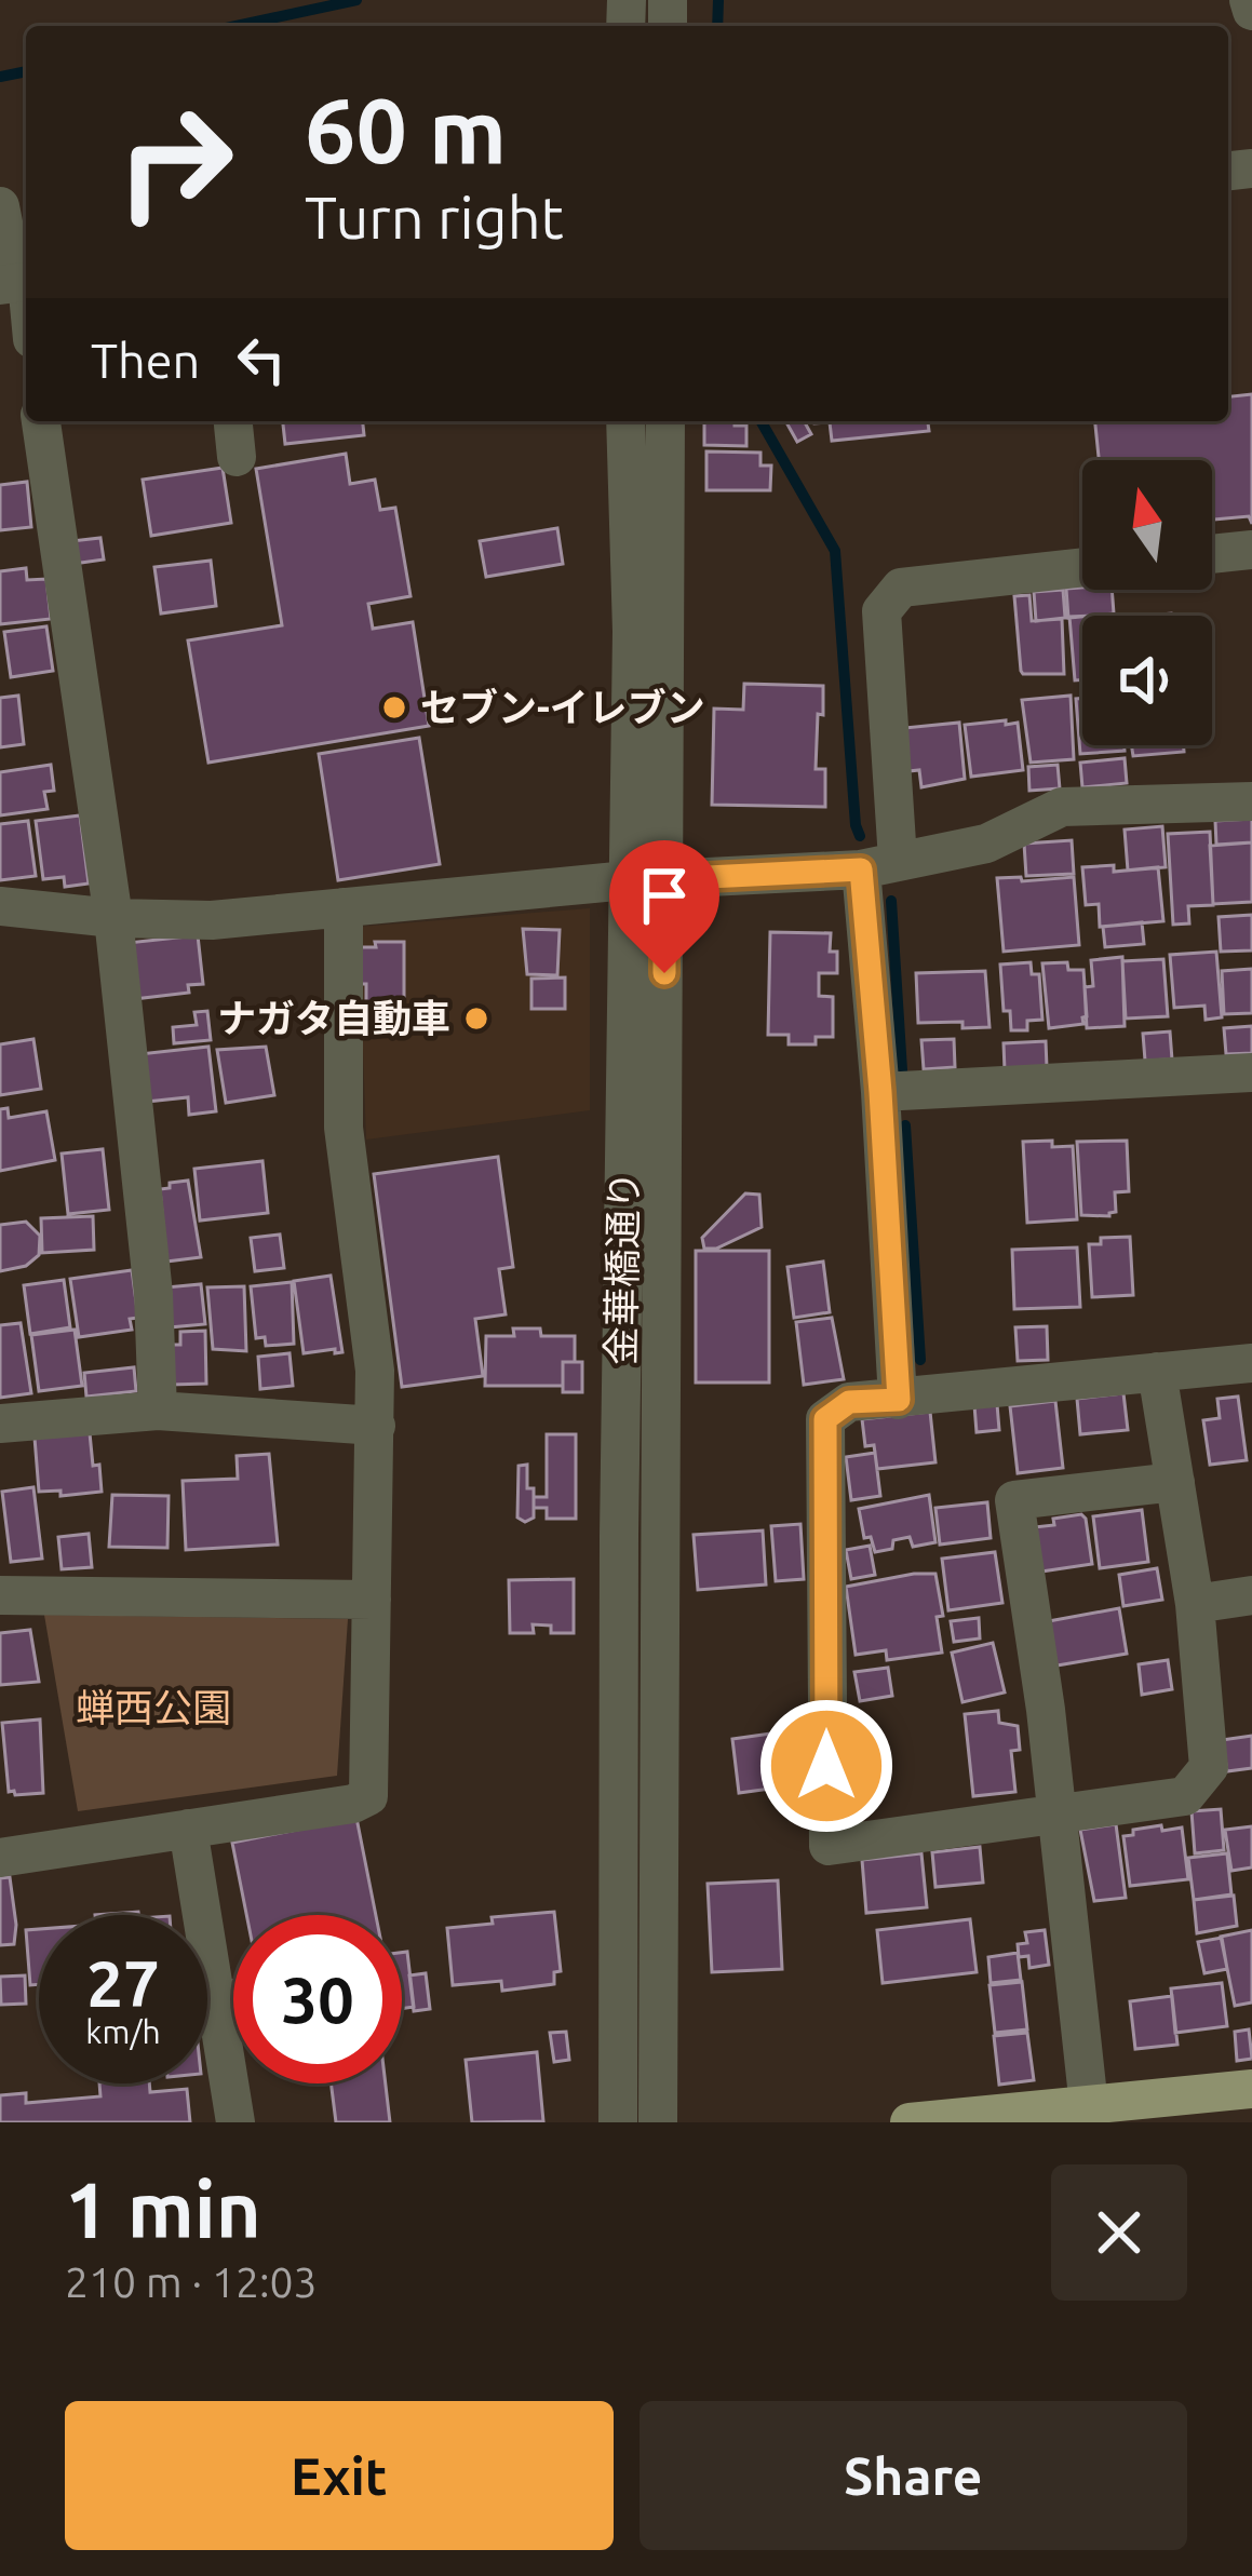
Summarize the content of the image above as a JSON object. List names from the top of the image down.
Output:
{
  "streets": {
    "street": ["金華橋通り"]
  },
  "parks": ["蝉西公園"],
  "places": ["セブン-イレブン", "ナガタ自動車"],
  "north": "top",
  "page": {
    "turn": ["60 m", "Turn right"],
    "then": "Then",
    "speed": "27 km/h",
    "limit": "30",
    "heading": ["1 min", "210 m · 12:03"],
    "buttons": ["Exit", "Share"]
  }
}
